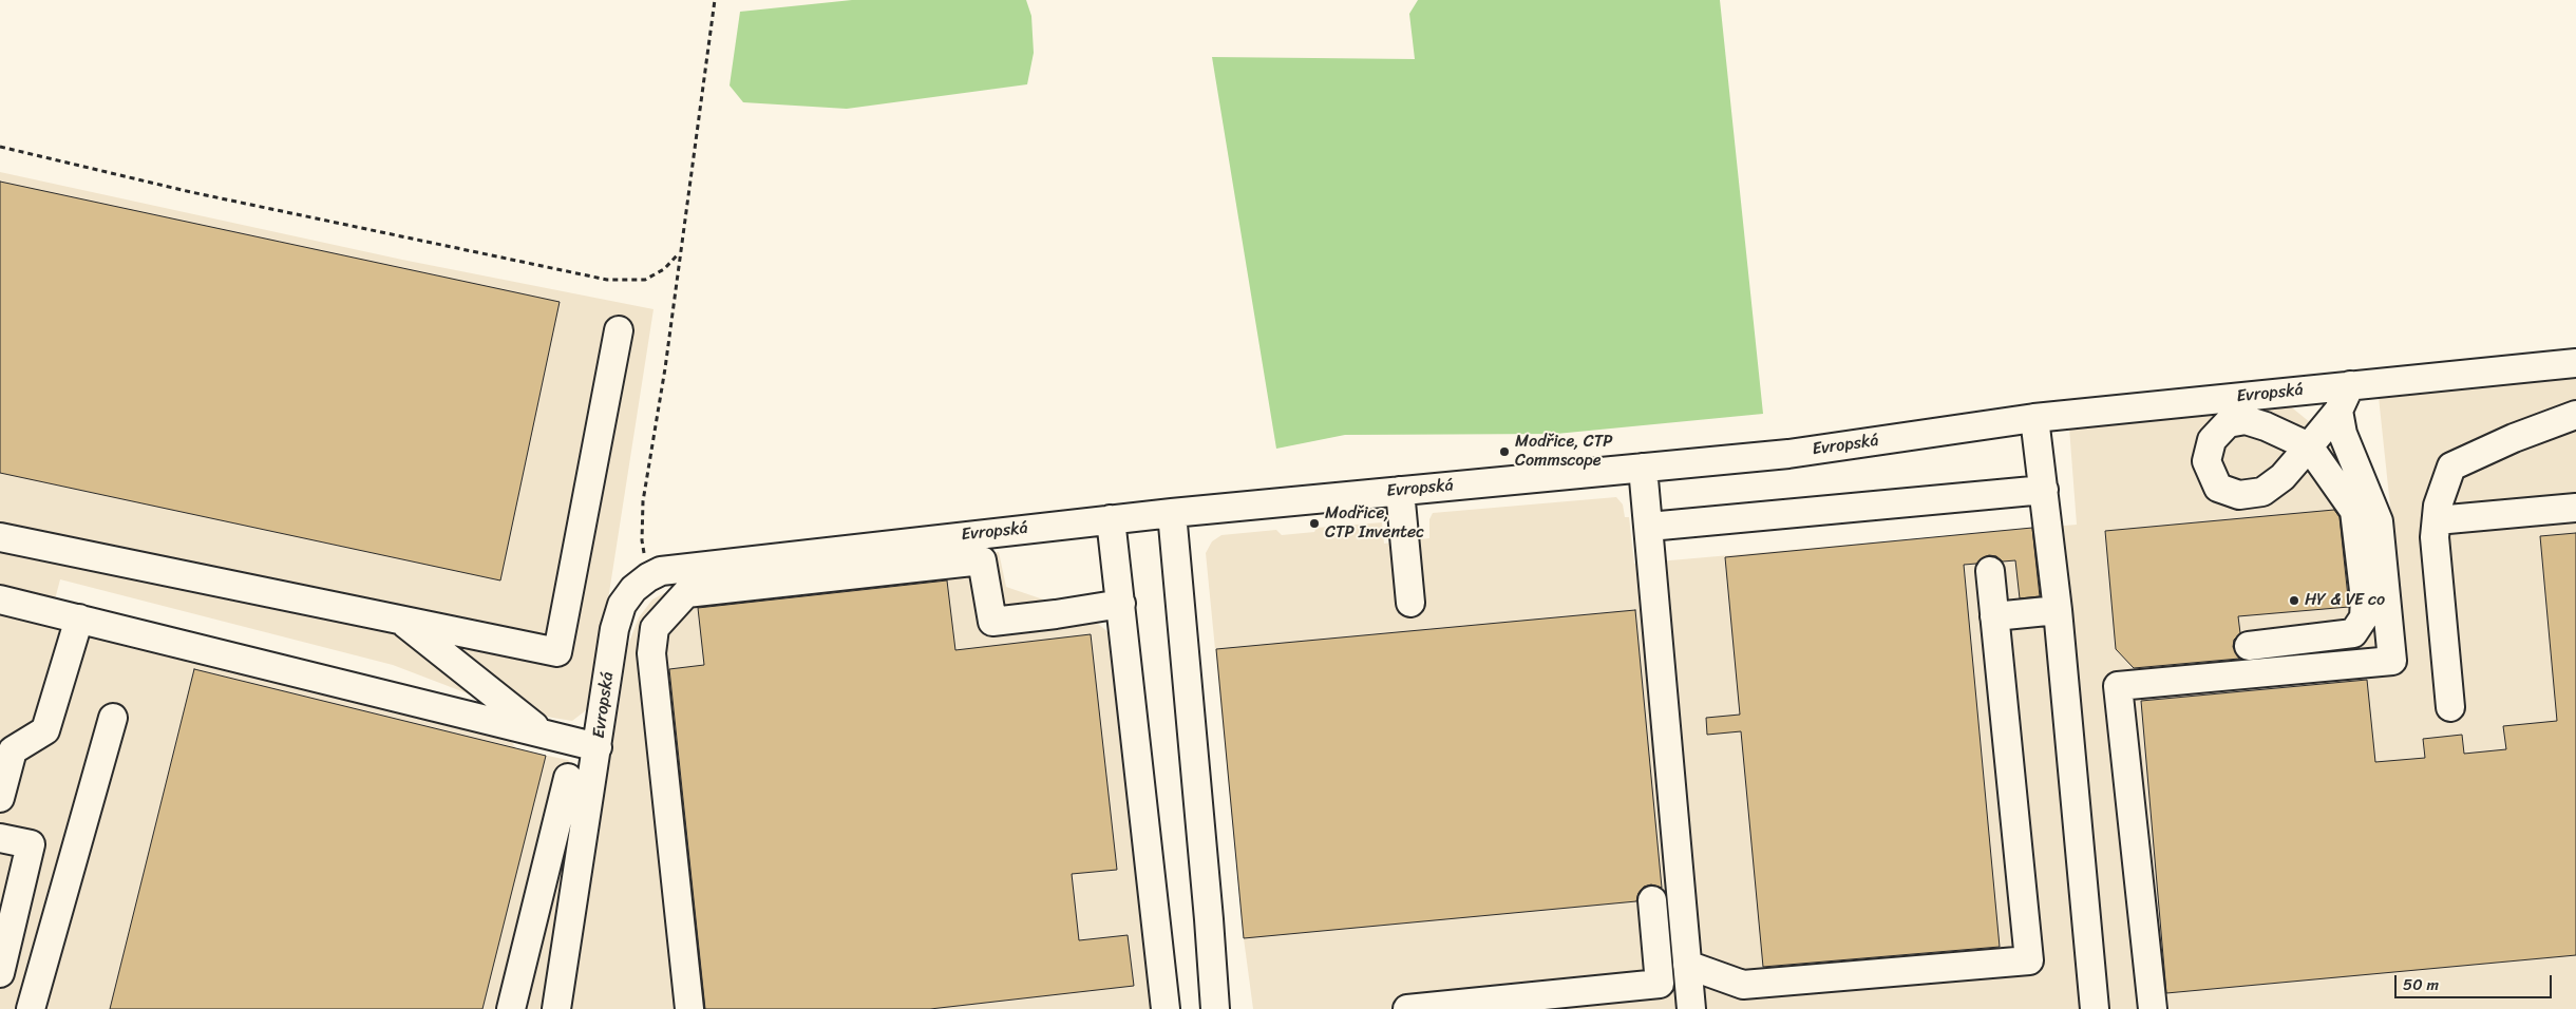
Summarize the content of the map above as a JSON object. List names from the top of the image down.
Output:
{
  "streets": {
    "street": ["Evropská"]
  },
  "places": ["Modřice, CTP Commscope", "Modřice, CTP Inventec", "HY & VE co"],
  "scale_bar": "50 m"
}
